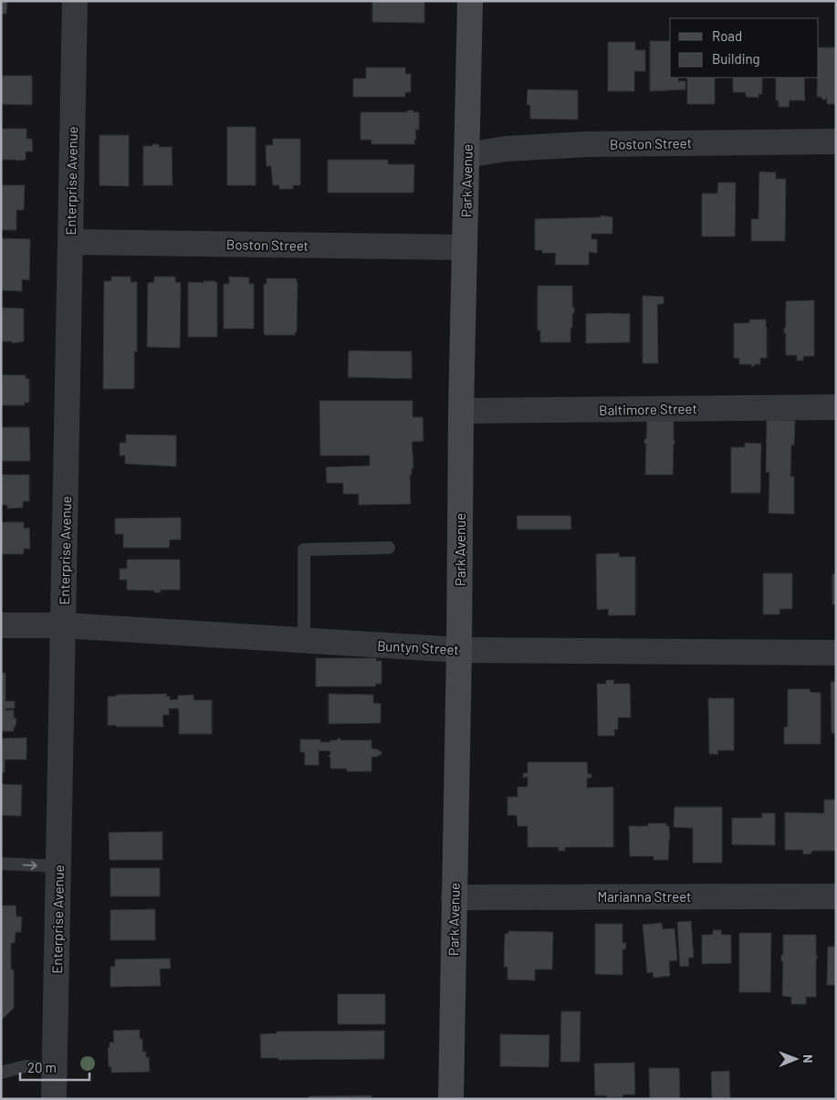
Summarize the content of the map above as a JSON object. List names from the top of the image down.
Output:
{
  "streets": {
    "main road": ["Park Avenue"],
    "street": [
      "Boston Street",
      "Enterprise Avenue",
      "Baltimore Street",
      "Buntyn Street",
      "Marianna Street"
    ]
  },
  "crossings": [
    ["Boston Street", "Enterprise Avenue"],
    ["Boston Street", "Park Avenue"],
    ["Enterprise Avenue", "Buntyn Street"],
    ["Park Avenue", "Baltimore Street"],
    ["Park Avenue", "Buntyn Street"],
    ["Park Avenue", "Marianna Street"]
  ],
  "legend": ["Road", "Building"],
  "scale_bar": "20 m",
  "north": "right"
}
